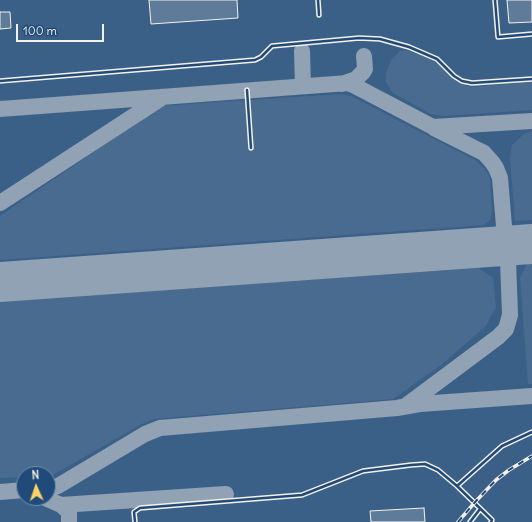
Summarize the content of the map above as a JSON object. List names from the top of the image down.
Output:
{
  "scale_bar": "100 m",
  "north": "top"
}
